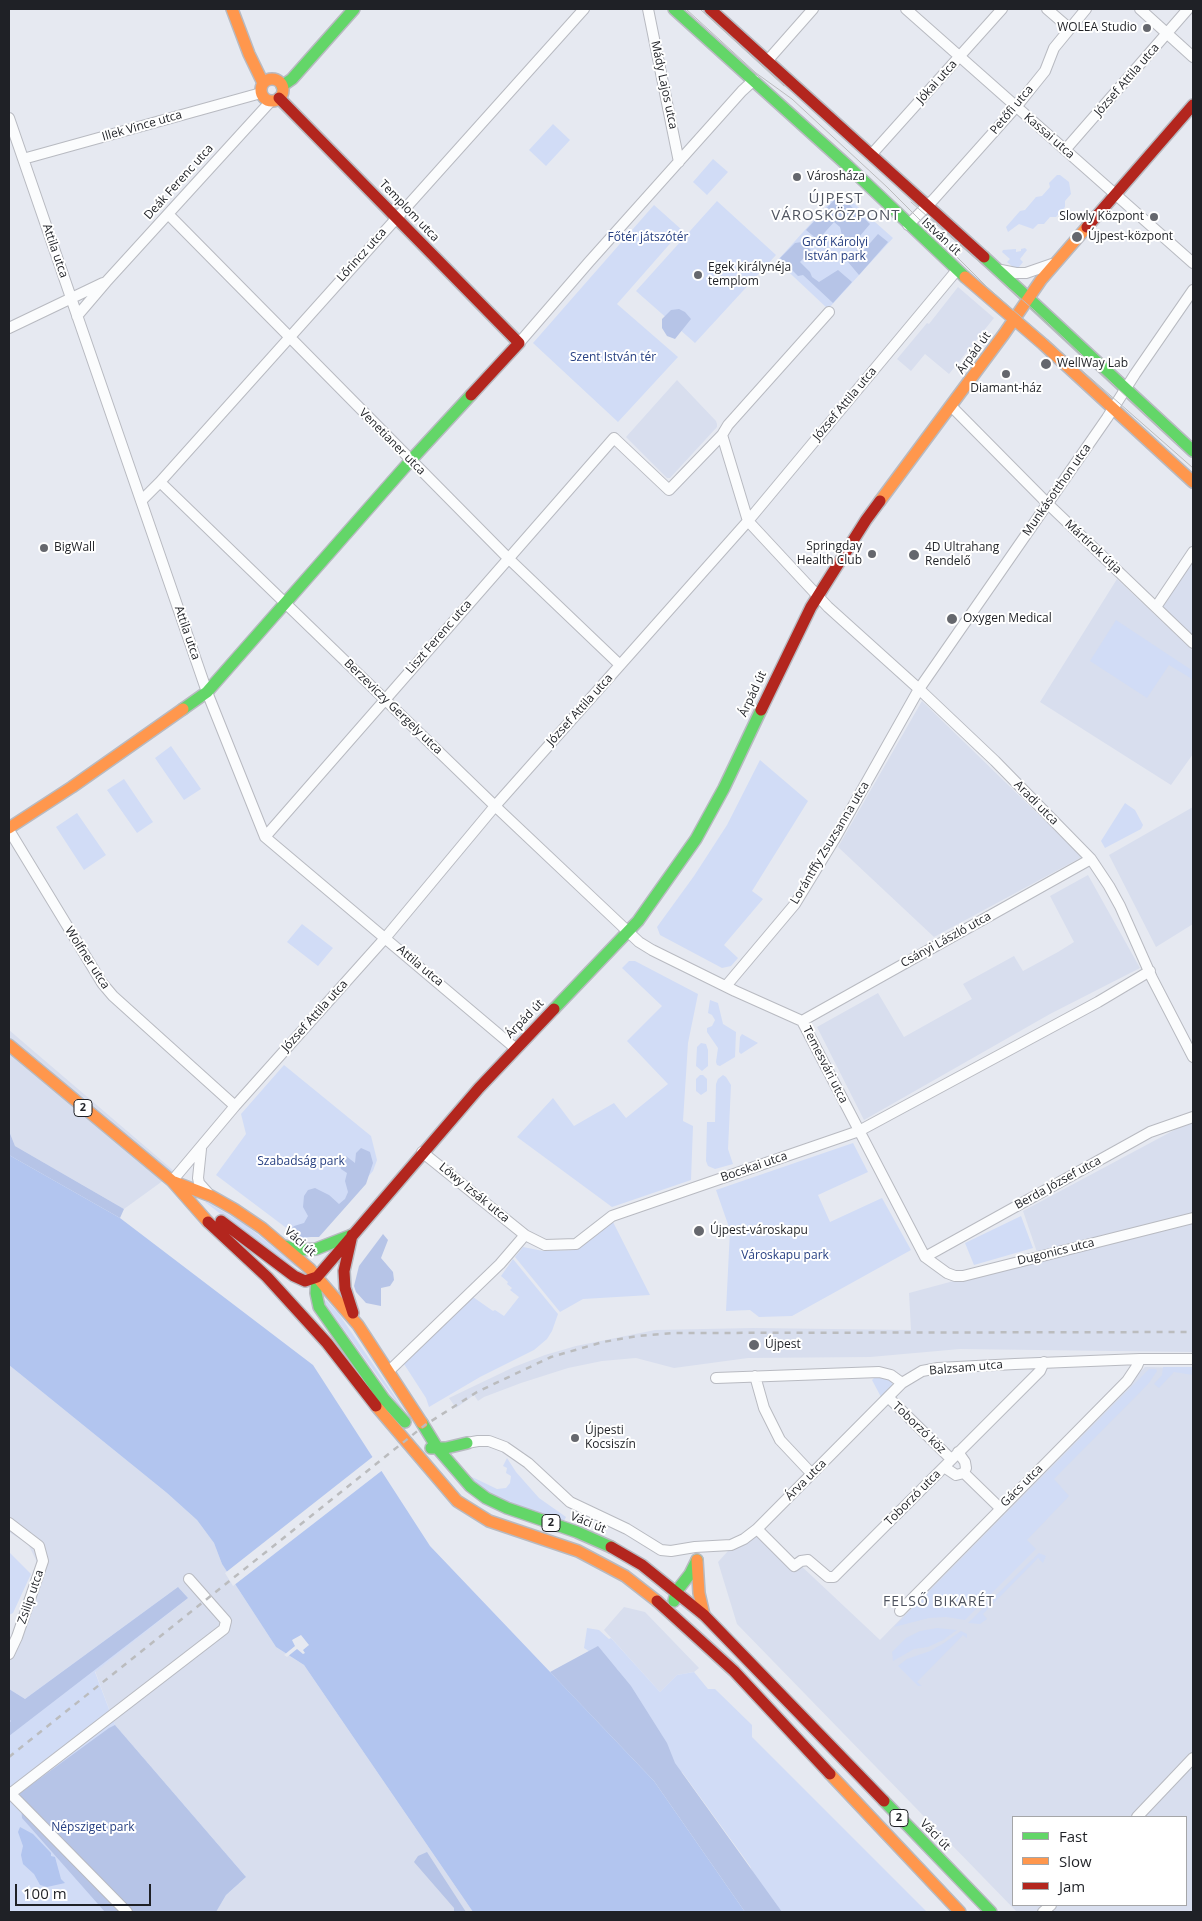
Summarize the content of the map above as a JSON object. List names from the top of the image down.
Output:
{
  "streets": {
    "main road": [
      "Templom utca",
      "István út",
      "Árpád út",
      "2",
      "Váci út"
    ],
    "street": [
      "József Attila utca",
      "Jókai utca",
      "Mády Lajos utca",
      "Petőfi utca",
      "Illek Vince utca",
      "Kassai utca",
      "Deák Ferenc utca",
      "Attila utca",
      "Lőrincz utca",
      "Venetianer utca",
      "Munkásotthon utca",
      "Mártírok útja",
      "Liszt Ferenc utca",
      "Berzeviczy Gergely utca",
      "Aradi utca",
      "Lorántffy Zsuzsanna utca",
      "Csányi László utca",
      "Wolfner utca",
      "Temesvári utca",
      "Bocskai utca",
      "Berda József utca",
      "Lőwy Izsák utca",
      "Dugonics utca",
      "Balzsam utca",
      "Toborzó köz",
      "Árva utca",
      "Gács utca",
      "Toborzó utca",
      "Zsilip utca"
    ]
  },
  "crossings": [
    ["József Attila utca", "Kassai utca"],
    ["József Attila utca", "István út"],
    ["József Attila utca", "Attila utca"],
    ["József Attila utca", "Venetianer utca"],
    ["József Attila utca", "Berzeviczy Gergely utca"],
    ["József Attila utca", "Aradi utca"],
    ["József Attila utca", "Wolfner utca"],
    ["József Attila utca", "Váci út"],
    ["Jókai utca", "Kassai utca"],
    ["Jókai utca", "István út"],
    ["Petőfi utca", "Kassai utca"],
    ["Petőfi utca", "István út"],
    ["Illek Vince utca", "Deák Ferenc utca"],
    ["Illek Vince utca", "Templom utca"],
    ["Illek Vince utca", "Attila utca"],
    ["Kassai utca", "Árpád út"],
    ["Deák Ferenc utca", "Templom utca"],
    ["Deák Ferenc utca", "Attila utca"],
    ["Deák Ferenc utca", "Venetianer utca"],
    ["Templom utca", "Lőrincz utca"],
    ["István út", "Árpád út"],
    ["István út", "Munkásotthon utca"],
    ["Attila utca", "Lőrincz utca"],
    ["Attila utca", "Árpád út"],
    ["Attila utca", "Liszt Ferenc utca"],
    ["Lőrincz utca", "Venetianer utca"],
    ["Lőrincz utca", "Berzeviczy Gergely utca"],
    ["Árpád út", "Mártírok útja"],
    ["Árpád út", "Berzeviczy Gergely utca"],
    ["Árpád út", "Aradi utca"],
    ["Árpád út", "Temesvári utca"],
    ["Árpád út", "Lőwy Izsák utca"],
    ["Árpád út", "Váci út"],
    ["Venetianer utca", "Liszt Ferenc utca"],
    ["Munkásotthon utca", "Mártírok útja"],
    ["Munkásotthon utca", "Aradi utca"],
    ["Munkásotthon utca", "Lorántffy Zsuzsanna utca"],
    ["Liszt Ferenc utca", "Berzeviczy Gergely utca"],
    ["Berzeviczy Gergely utca", "Temesvári utca"],
    ["Aradi utca", "Lorántffy Zsuzsanna utca"],
    ["Aradi utca", "Csányi László utca"],
    ["Aradi utca", "Bocskai utca"],
    ["Lorántffy Zsuzsanna utca", "Temesvári utca"],
    ["Csányi László utca", "Temesvári utca"],
    ["Temesvári utca", "Bocskai utca"],
    ["Temesvári utca", "Berda József utca"],
    ["Temesvári utca", "Dugonics utca"],
    ["Bocskai utca", "Lőwy Izsák utca"],
    ["Berda József utca", "Dugonics utca"],
    ["Balzsam utca", "Árva utca"],
    ["Balzsam utca", "Gács utca"],
    ["Balzsam utca", "Toborzó utca"],
    ["Toborzó köz", "Árva utca"],
    ["Toborzó köz", "Gács utca"],
    ["Toborzó köz", "Toborzó utca"],
    ["Árva utca", "Toborzó utca"]
  ],
  "districts": ["ÚJPEST VÁROSKÖZPONT", "FELSŐ BIKARÉT"],
  "parks": [
    "Főtér játszótér",
    "Gróf Károlyi István park",
    "Szent István tér",
    "Szabadság park",
    "Városkapu park",
    "Népsziget park"
  ],
  "places": [
    "WOLEA Studio",
    "Városháza",
    "Slowly Központ",
    "Újpest-központ",
    "Egek királynéja templom",
    "WellWay Lab",
    "Diamant-ház",
    "BigWall",
    "Springday Health Club",
    "4D Ultrahang Rendelő",
    "Oxygen Medical",
    "Újpest-városkapu",
    "Újpest",
    "Újpesti Kocsiszín"
  ],
  "legend": ["Fast", "Slow", "Jam"],
  "scale_bar": "100 m"
}
